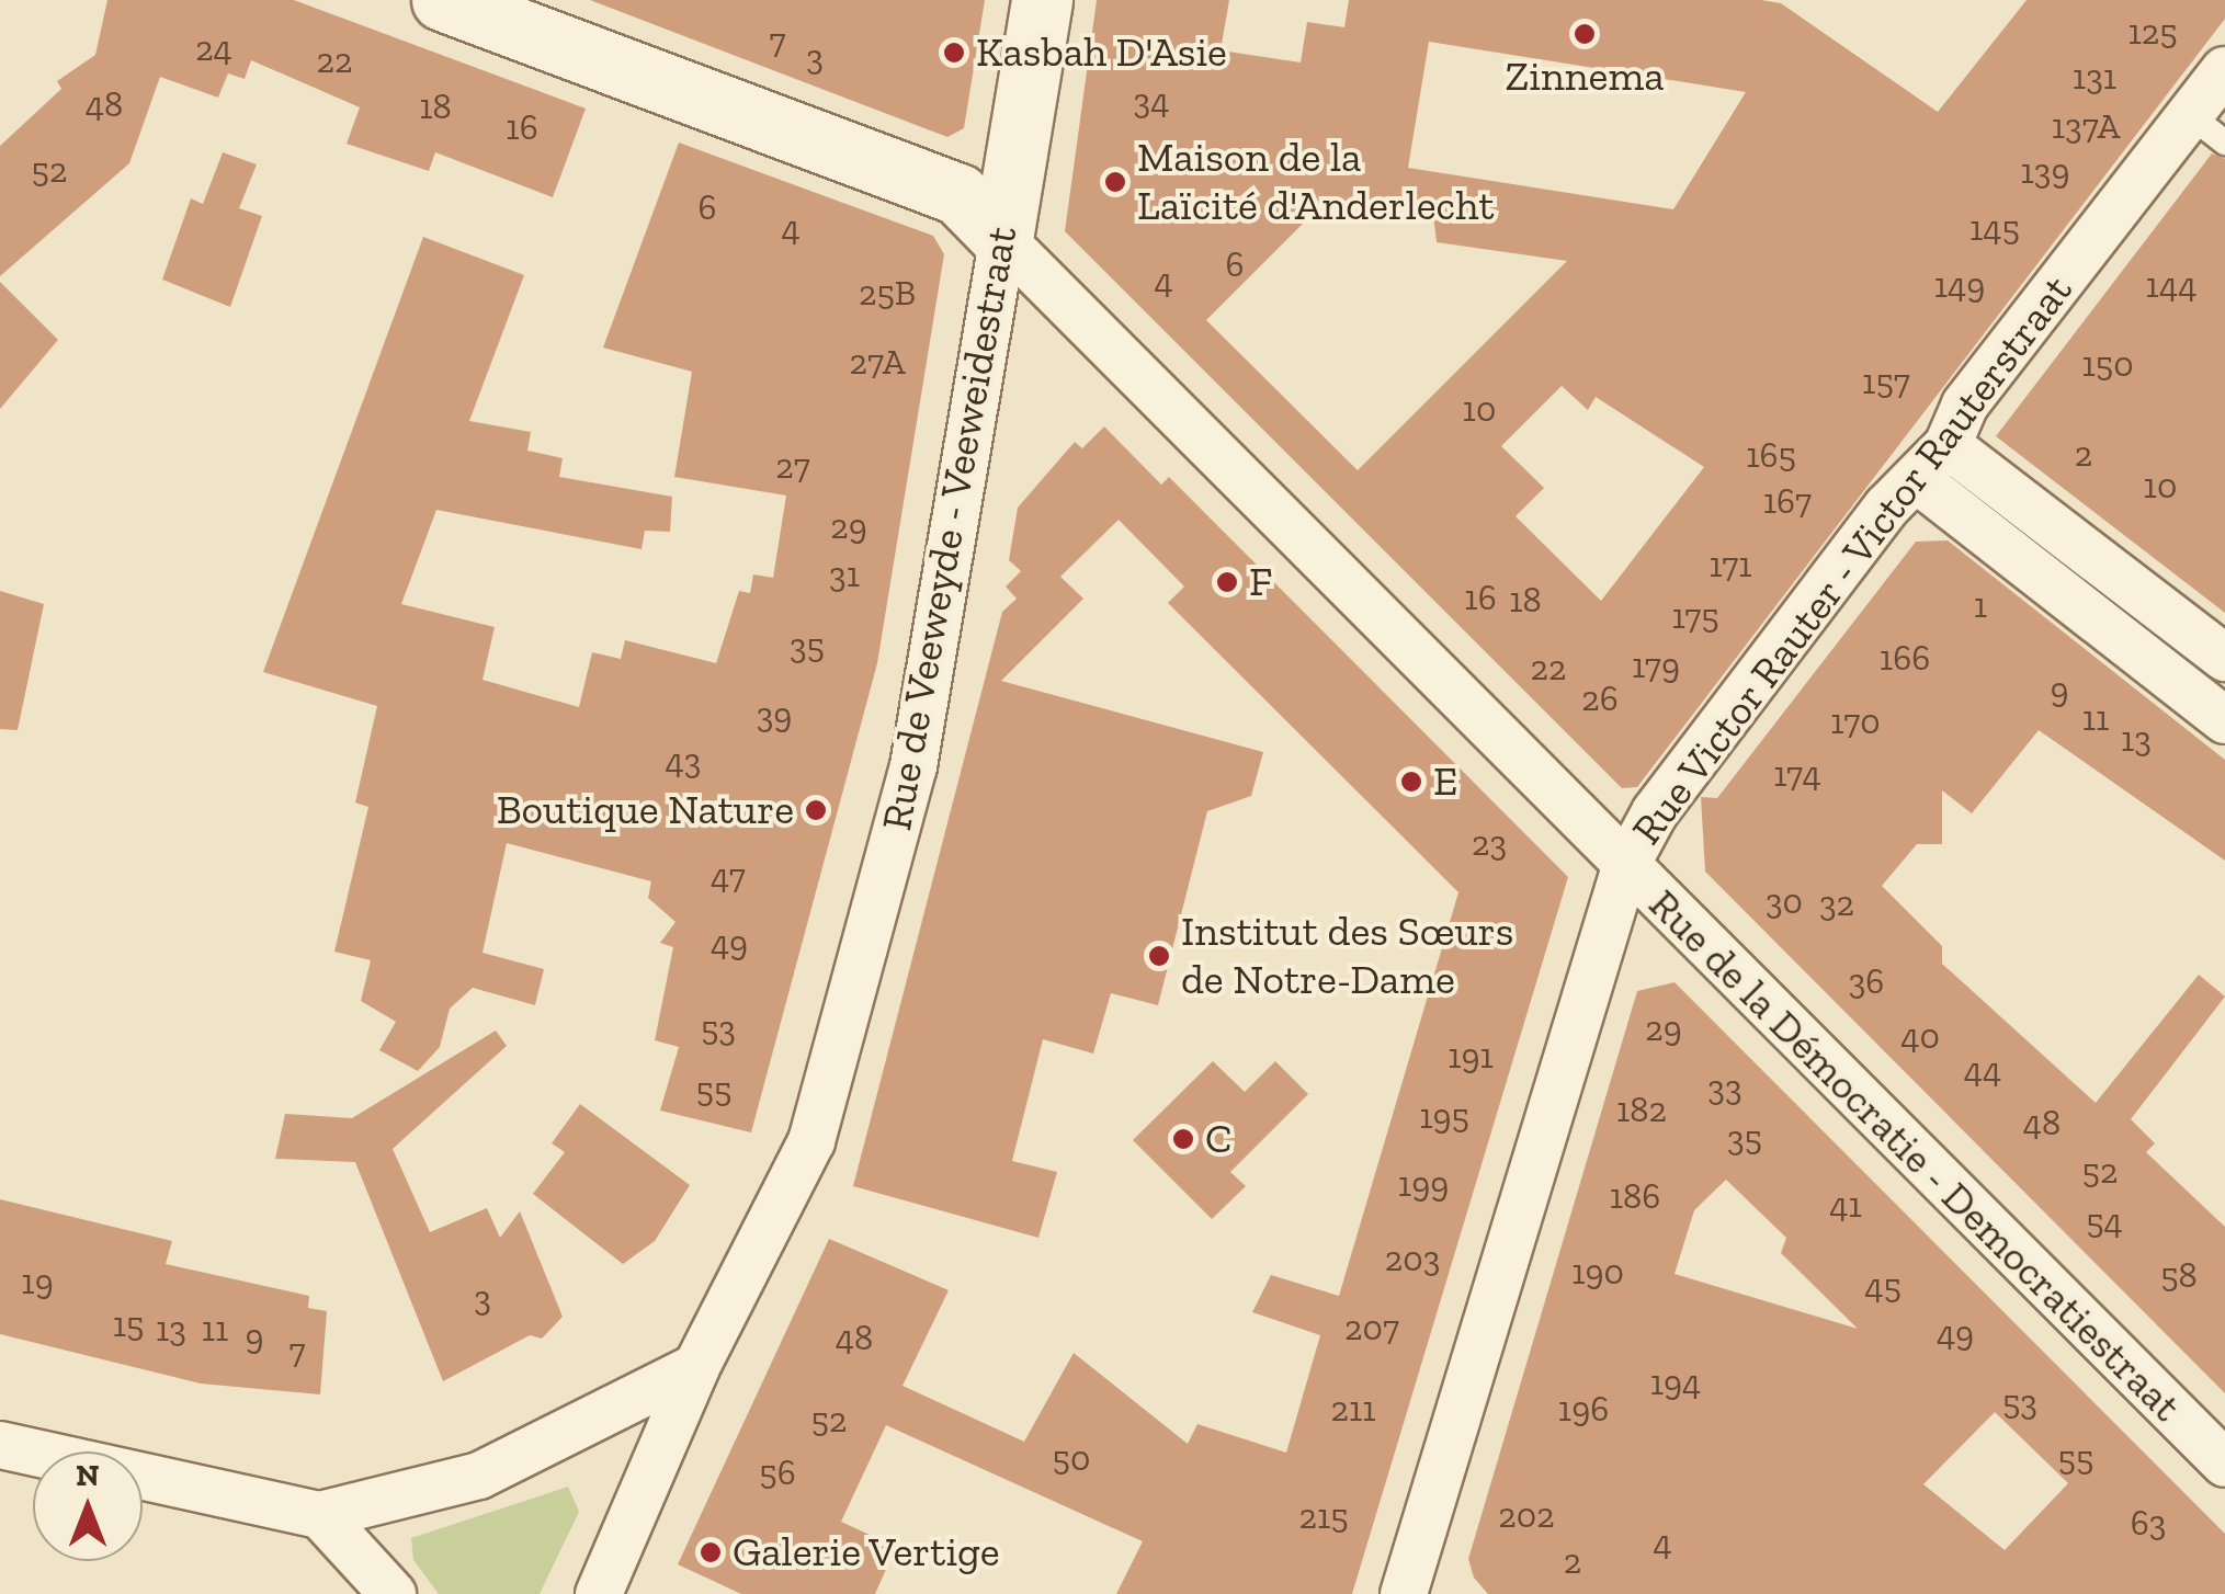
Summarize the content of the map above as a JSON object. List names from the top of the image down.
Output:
{
  "streets": {
    "street": ["Rue de Veeweyde - Veeweidestraat", "Rue Victor Rauter - Victor Rauterstraat", "Rue de la Démocratie - Democratiestraat"]
  },
  "crossings": [
    ["Rue de Veeweyde - Veeweidestraat", "Rue de la Démocratie - Democratiestraat"],
    ["Rue Victor Rauter - Victor Rauterstraat", "Rue de la Démocratie - Democratiestraat"]
  ],
  "places": [
    "Zinnema",
    "Kasbah D'Asie",
    "Maison de la Laïcité d'Anderlecht",
    "F",
    "E",
    "Boutique Nature",
    "Institut des Sœurs de Notre-Dame",
    "C",
    "Galerie Vertige"
  ],
  "house_numbers": [
    "125",
    "7",
    "24",
    "3",
    "22",
    "131",
    "34",
    "48",
    "18",
    "137A",
    "16",
    "52",
    "139",
    "6",
    "4",
    "145",
    "6",
    "4",
    "149",
    "144",
    "25B",
    "27A",
    "150",
    "157",
    "10",
    "2",
    "165",
    "27",
    "10",
    "167",
    "29",
    "171",
    "31",
    "16",
    "18",
    "1",
    "175",
    "35",
    "166",
    "179",
    "22",
    "9",
    "26",
    "39",
    "11",
    "170",
    "13",
    "43",
    "174",
    "23",
    "47",
    "30",
    "32",
    "49",
    "36",
    "53",
    "29",
    "40",
    "191",
    "44",
    "33",
    "55",
    "182",
    "195",
    "48",
    "35",
    "52",
    "199",
    "186",
    "41",
    "54",
    "203",
    "190",
    "58",
    "19",
    "45",
    "3",
    "15",
    "207",
    "13",
    "11",
    "49",
    "9",
    "48",
    "7",
    "194",
    "53",
    "211",
    "196",
    "52",
    "50",
    "55",
    "56",
    "202",
    "215",
    "63",
    "4",
    "2"
  ],
  "north": "top"
}
